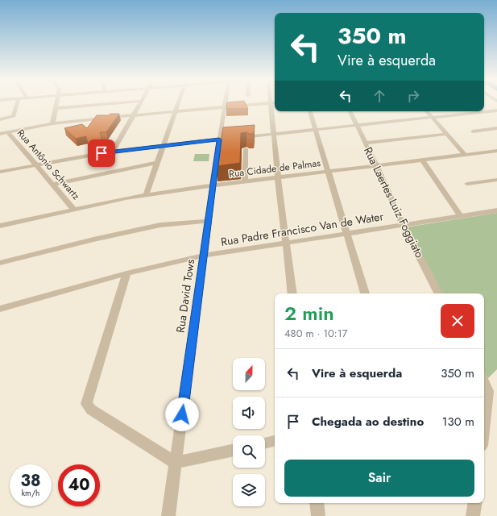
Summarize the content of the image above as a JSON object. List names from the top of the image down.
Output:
{
  "streets": {
    "street": [
      "Rua Antônio Schwartz",
      "Rua Cidade de Palmas",
      "Rua Laertes Luiz Foggiato",
      "Rua Padre Francisco Van de Water",
      "Rua David Tows"
    ]
  },
  "crossings": [
    ["Rua Antônio Schwartz", "Rua Cidade de Palmas"],
    ["Rua Cidade de Palmas", "Rua Laertes Luiz Foggiato"],
    ["Rua Cidade de Palmas", "Rua David Tows"],
    ["Rua Laertes Luiz Foggiato", "Rua Padre Francisco Van de Water"],
    ["Rua Padre Francisco Van de Water", "Rua David Tows"]
  ],
  "north": "top",
  "page": {
    "turn": ["350 m", "Vire à esquerda"],
    "heading": ["2 min", "480 m · 10:17"],
    "list": [
      {
        "name": "Vire à esquerda",
        "value": "350 m"
      },
      {
        "name": "Chegada ao destino",
        "value": "130 m"
      }
    ],
    "buttons": "Sair",
    "speed": "38 km/h",
    "limit": "40"
  }
}
